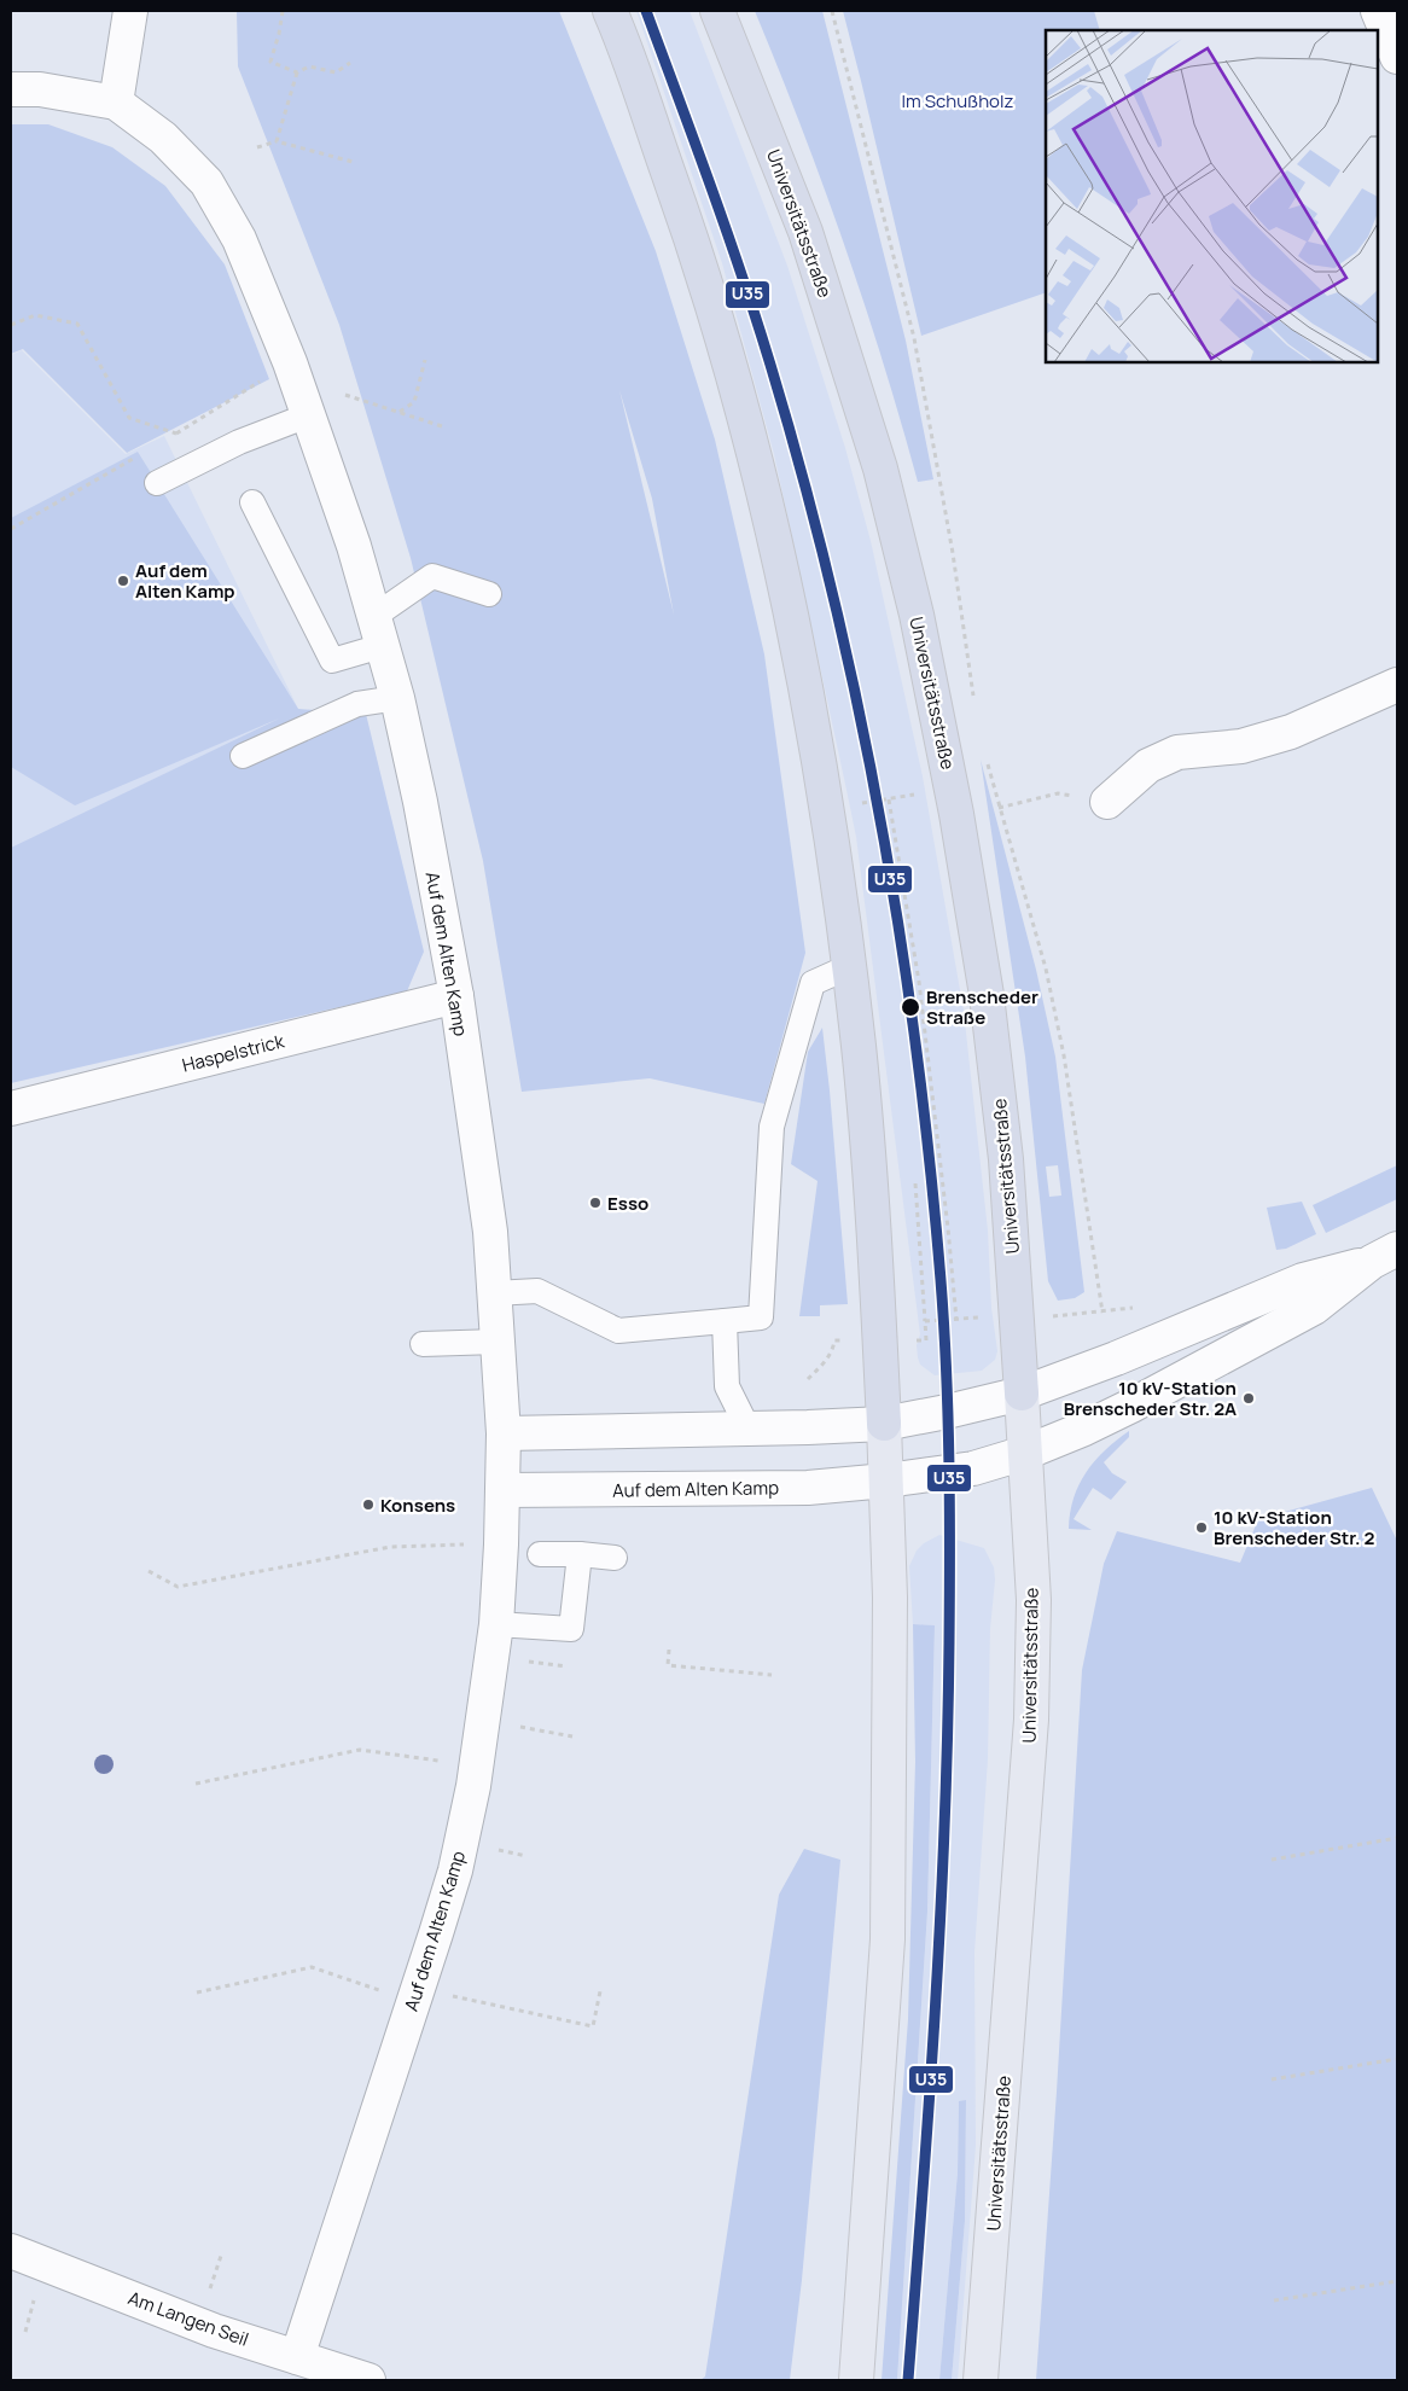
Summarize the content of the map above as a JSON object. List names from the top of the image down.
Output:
{
  "streets": {
    "highway": ["Universitätsstraße"],
    "street": ["Auf dem Alten Kamp", "Haspelstrick", "Am Langen Seil"]
  },
  "crossings": [
    ["Auf dem Alten Kamp", "Haspelstrick"],
    ["Auf dem Alten Kamp", "Am Langen Seil"]
  ],
  "parks": ["Im Schußholz"],
  "places": [
    "Auf dem Alten Kamp",
    "Brenscheder Straße",
    "Esso",
    "10 kV-Station Brenscheder Str. 2A",
    "Konsens",
    "10 kV-Station Brenscheder Str. 2"
  ],
  "lines": ["transit line U35"]
}
